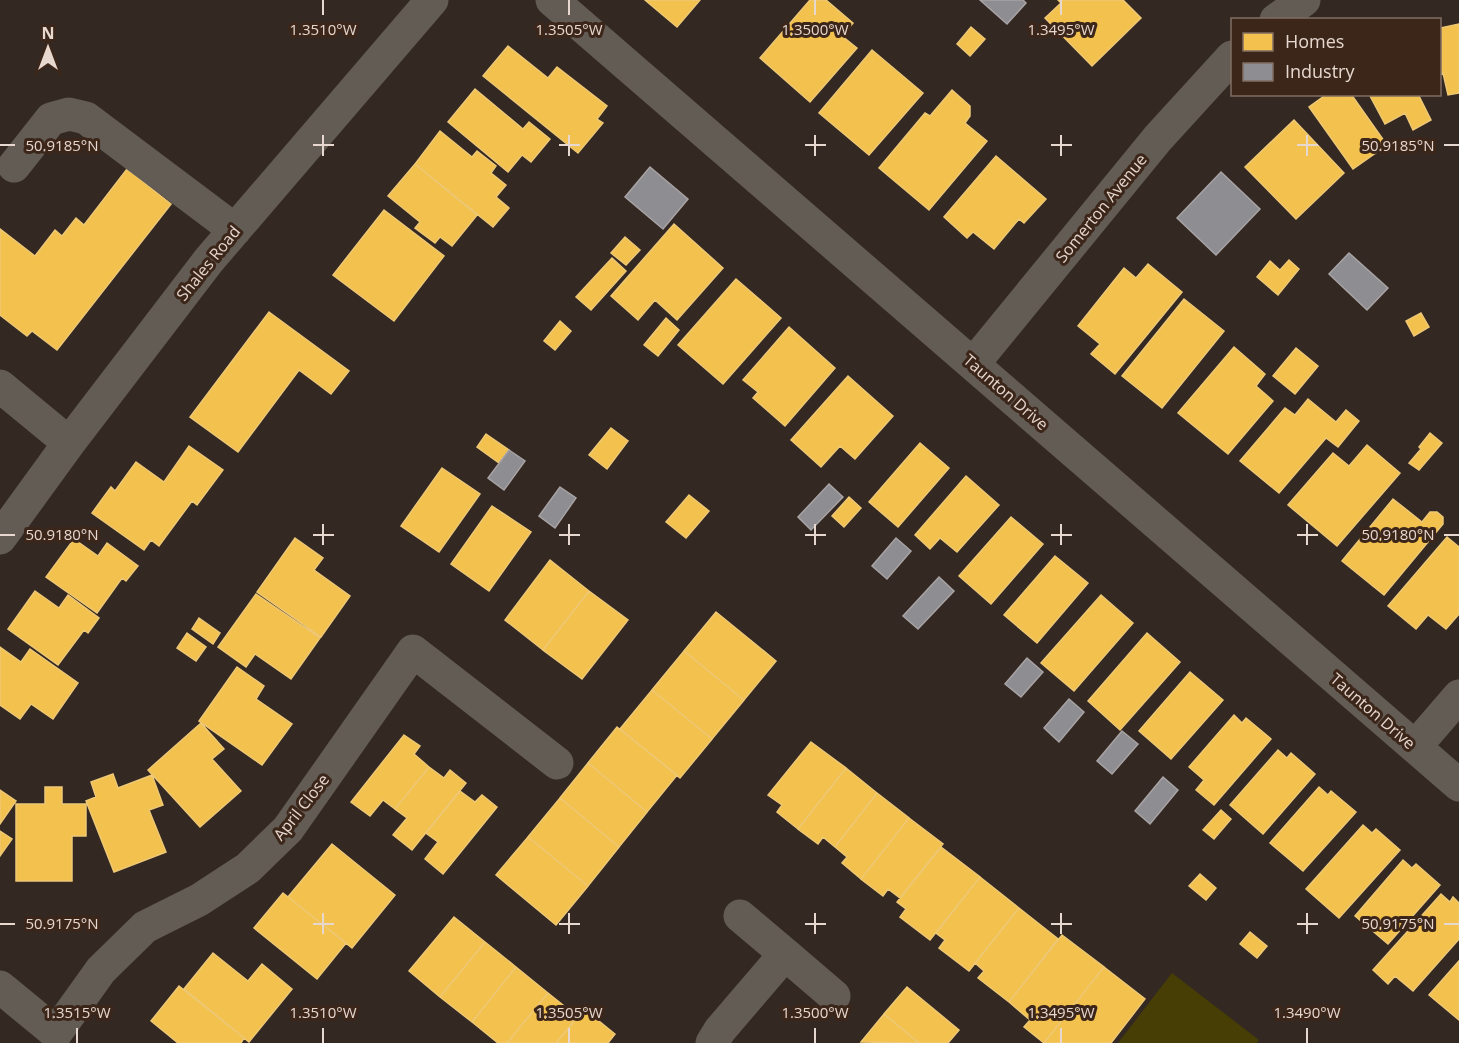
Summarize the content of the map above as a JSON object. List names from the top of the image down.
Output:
{
  "streets": {
    "street": [
      "Somerton Avenue",
      "Shales Road",
      "Taunton Drive",
      "April Close"
    ]
  },
  "crossings": [
    ["Somerton Avenue", "Taunton Drive"]
  ],
  "legend": ["Homes", "Industry"],
  "north": "top",
  "coordinates": [
    "1.3510°W",
    "1.3505°W",
    "1.3500°W",
    "1.3495°W",
    "50.9185°N",
    "50.9180°N",
    "50.9175°N",
    "1.3515°W",
    "1.3490°W"
  ]
}
